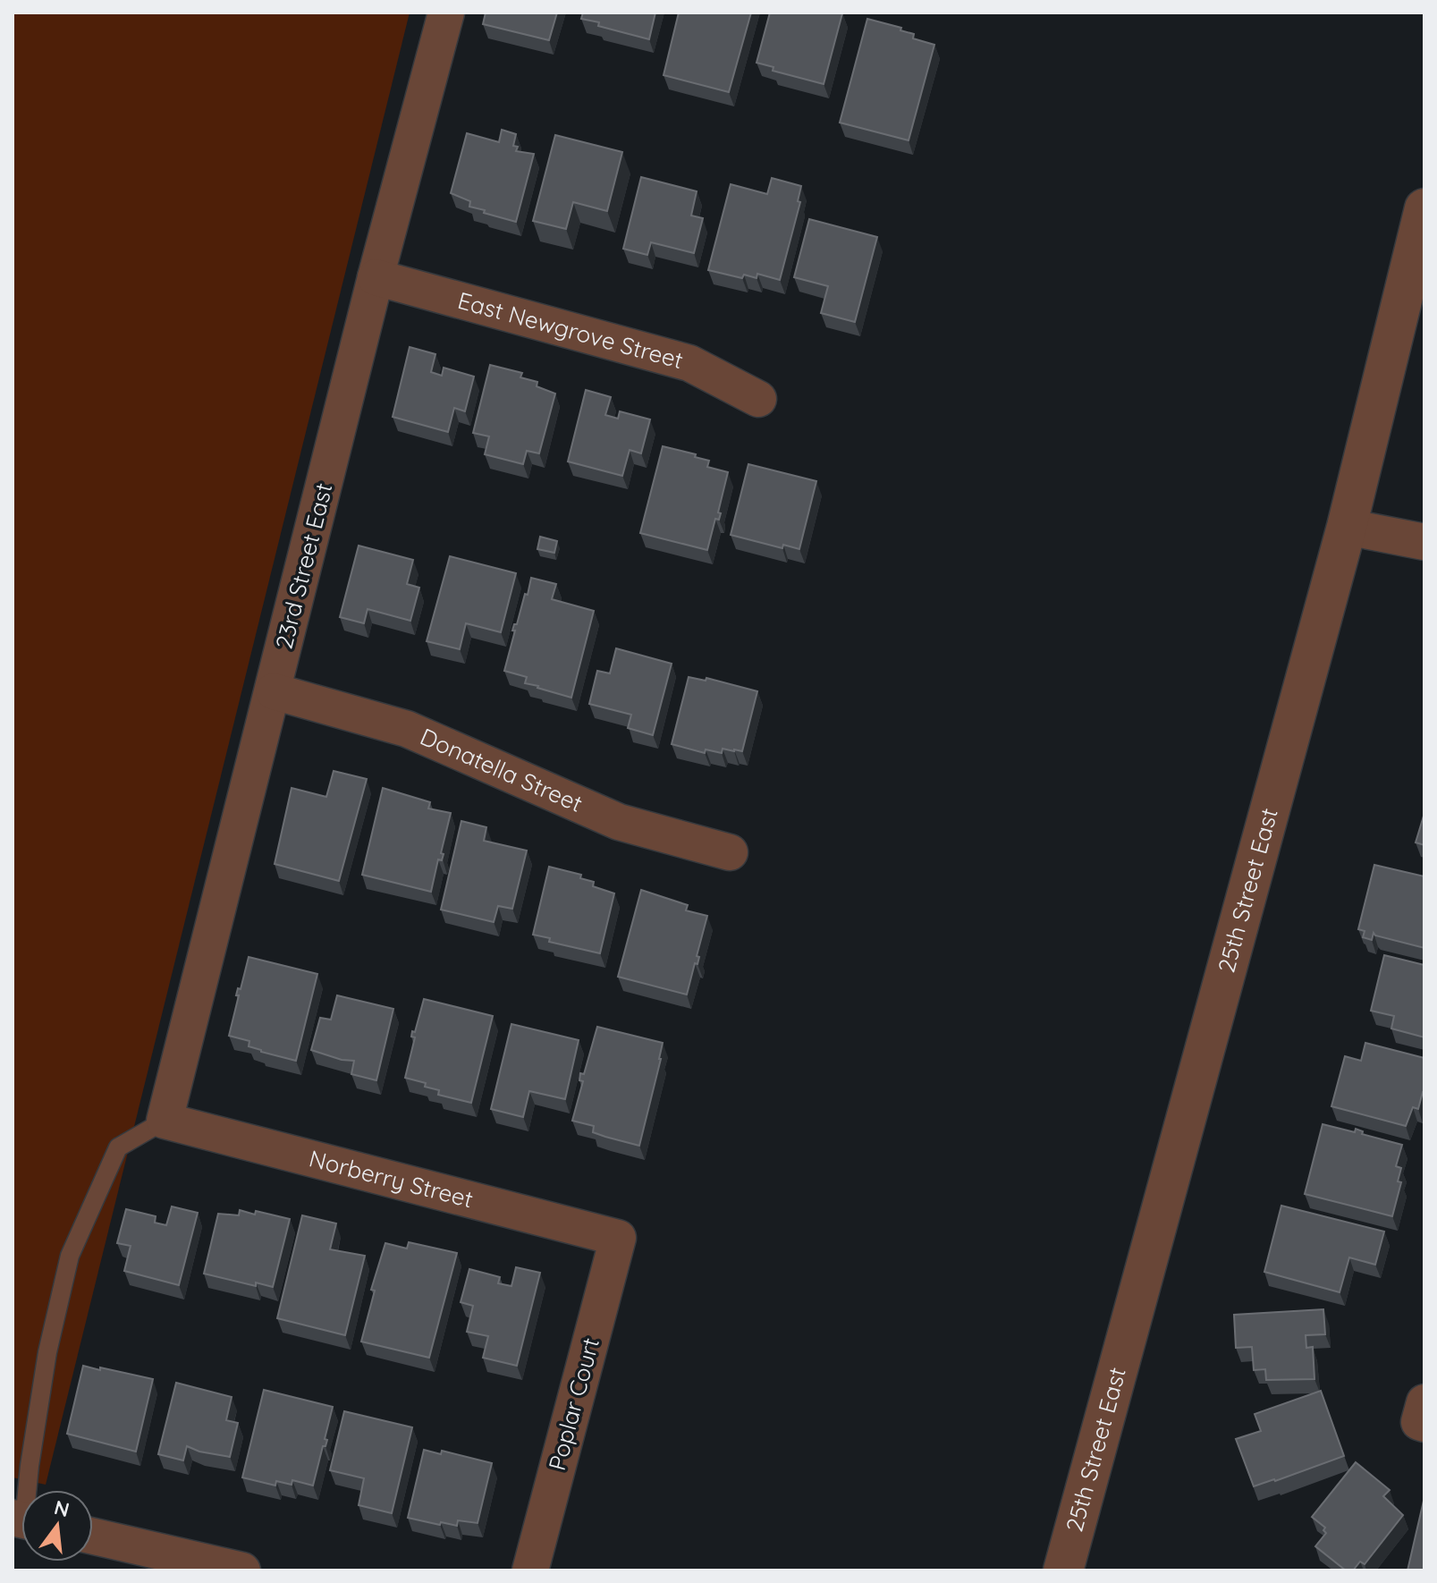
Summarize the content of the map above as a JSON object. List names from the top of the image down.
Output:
{
  "streets": {
    "street": [
      "East Newgrove Street",
      "23rd Street East",
      "Donatella Street",
      "25th Street East",
      "Norberry Street",
      "Poplar Court"
    ]
  },
  "crossings": [
    ["East Newgrove Street", "23rd Street East"],
    ["23rd Street East", "Donatella Street"],
    ["23rd Street East", "Norberry Street"],
    ["Norberry Street", "Poplar Court"]
  ],
  "north": "top"
}
